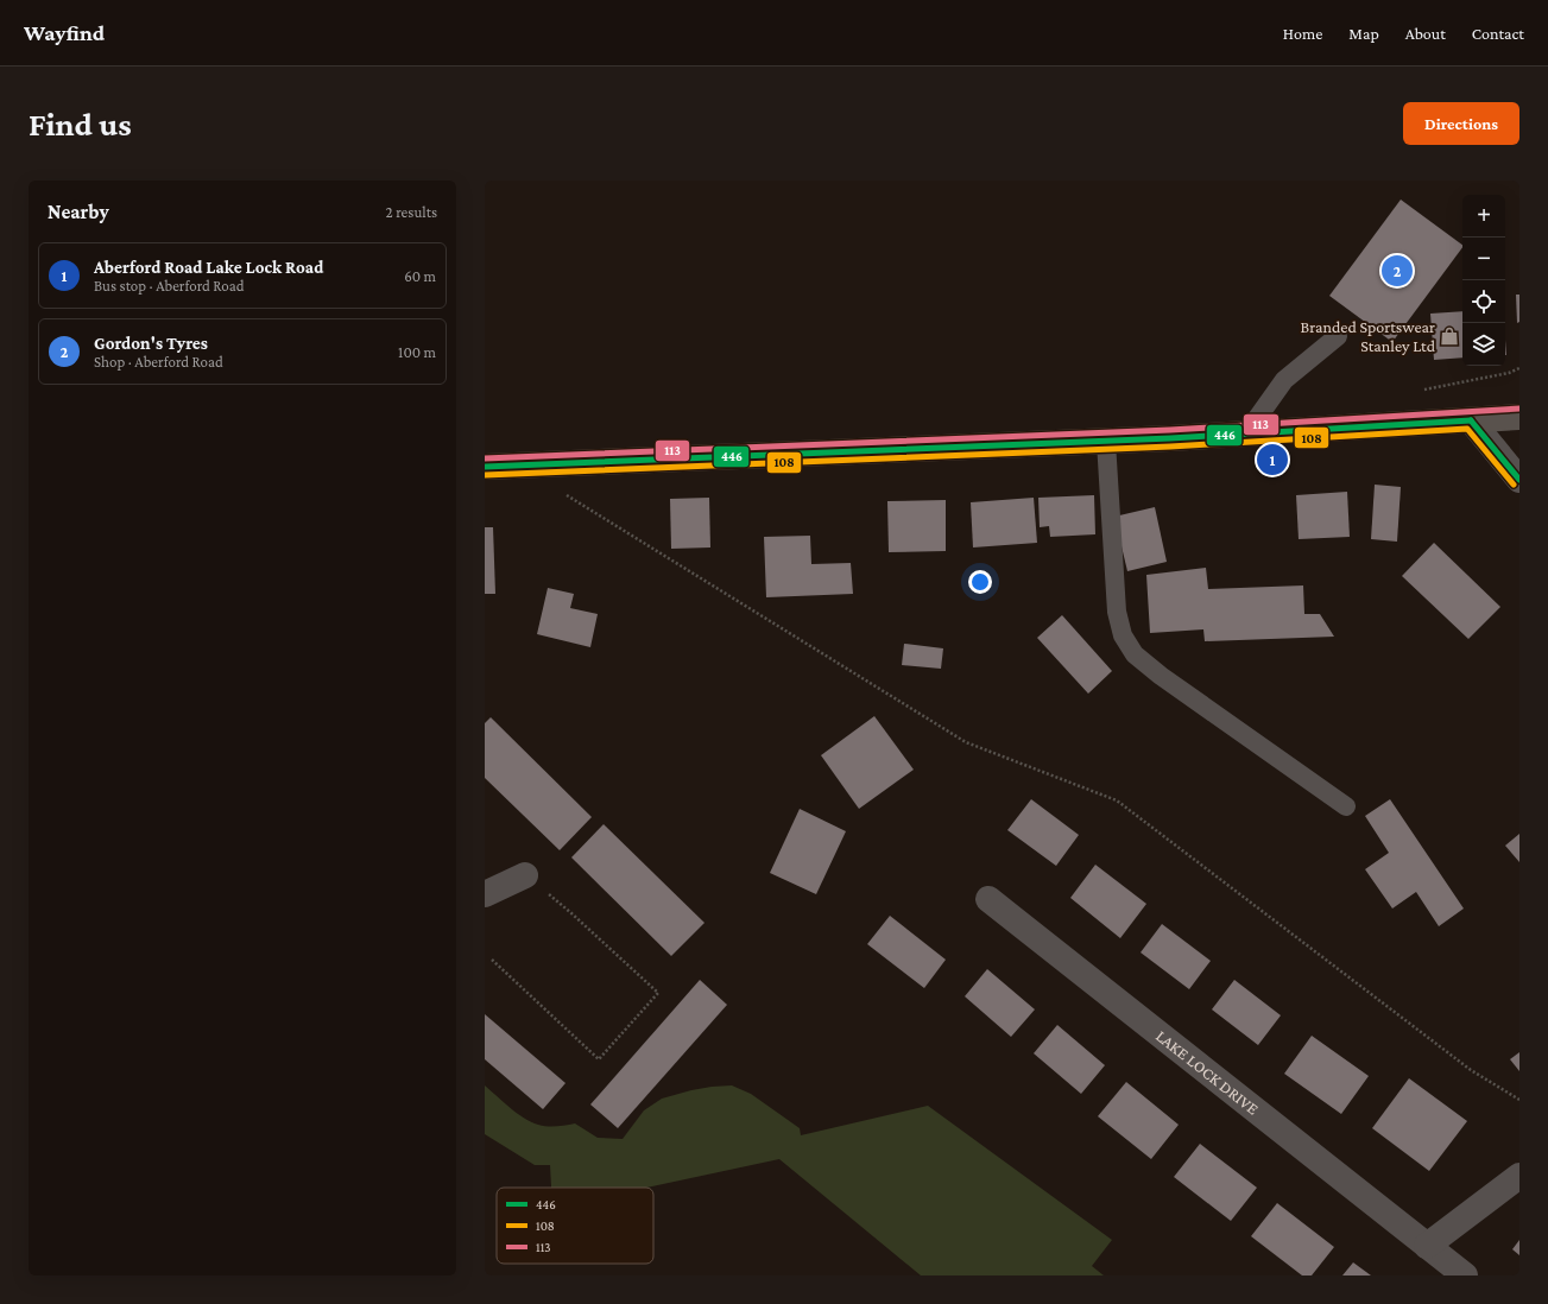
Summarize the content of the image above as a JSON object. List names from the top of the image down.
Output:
{
  "streets": {
    "street": ["LAKE LOCK DRIVE"]
  },
  "places": {
    "shop": ["Branded Sportswear Stanley Ltd"]
  },
  "lines": ["transit line 113", "transit line 446", "transit line 108"],
  "legend": ["446", "108", "113"],
  "page": {
    "header": "Wayfind",
    "nav": [
      "Home",
      "Map",
      "About",
      "Contact"
    ],
    "buttons": "Directions",
    "title": "Find us",
    "heading": ["Nearby", "2 results"],
    "map_buttons": ["+", "−"],
    "list": [
      {
        "mark": "1",
        "name": "Aberford Road Lake Lock Road",
        "note": "Bus stop · Aberford Road",
        "value": "60 m"
      },
      {
        "mark": "2",
        "name": "Gordon's Tyres",
        "note": "Shop · Aberford Road",
        "value": "100 m"
      }
    ],
    "pins": ["2", "1"]
  }
}
